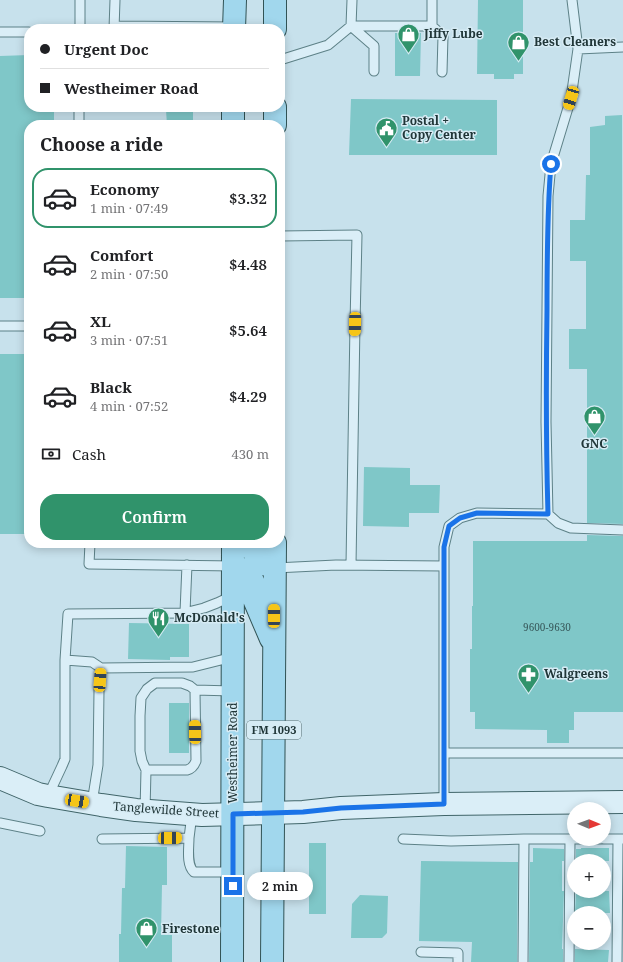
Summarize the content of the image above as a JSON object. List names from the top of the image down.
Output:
{
  "streets": {
    "main road": ["FM 1093", "Westheimer Road"],
    "street": ["Tanglewilde Street"]
  },
  "crossings": [
    ["FM 1093", "Tanglewilde Street"],
    ["Westheimer Road", "Tanglewilde Street"]
  ],
  "places": {
    "shop": [
      "Jiffy Lube",
      "Best Cleaners",
      "GNC",
      "Firestone"
    ],
    "public building": ["Postal + Copy Center"],
    "restaurant": ["McDonald's"],
    "pharmacy": ["Walgreens"]
  },
  "house_numbers": ["9600-9630"],
  "north": "right",
  "page": {
    "banner": ["Urgent Doc", "Westheimer Road"],
    "heading": "Choose a ride",
    "list": [
      {
        "name": "Economy",
        "note": "1 min · 07:49",
        "value": "$3.32"
      },
      {
        "name": "Comfort",
        "note": "2 min · 07:50",
        "value": "$4.48"
      },
      {
        "name": "XL",
        "note": "3 min · 07:51",
        "value": "$5.64"
      },
      {
        "name": "Black",
        "note": "4 min · 07:52",
        "value": "$4.29"
      }
    ],
    "pay": ["Cash", "430 m"],
    "buttons": "Confirm",
    "map_buttons": ["+", "−"],
    "bubble": "2 min"
  }
}
